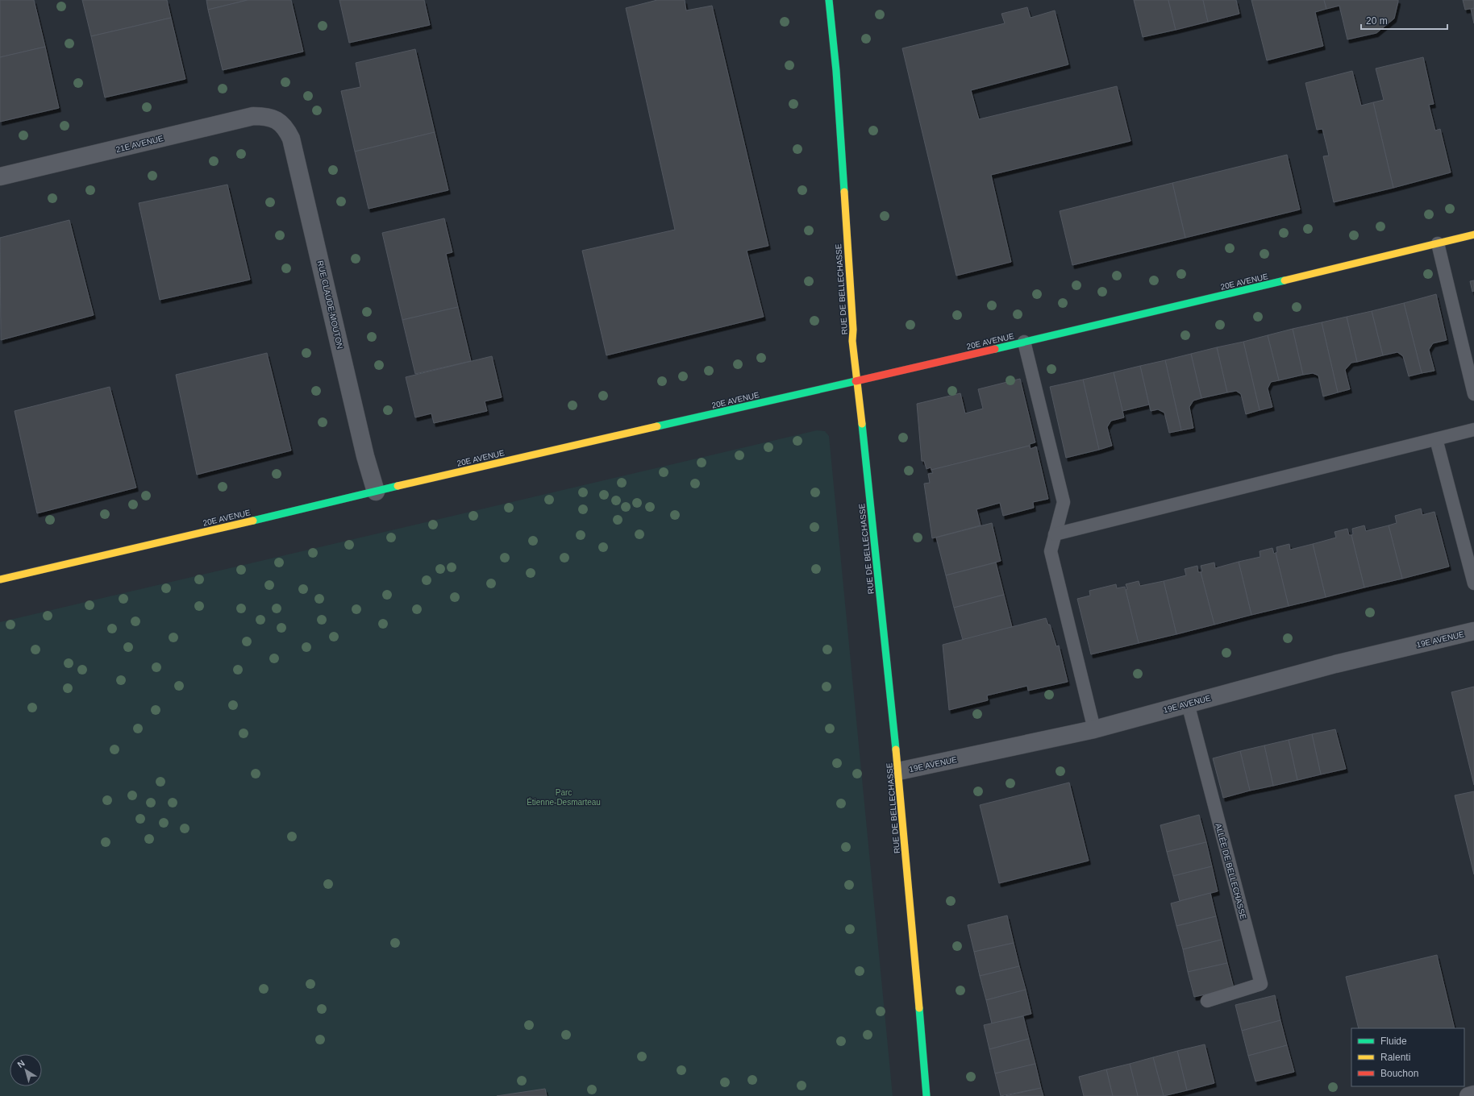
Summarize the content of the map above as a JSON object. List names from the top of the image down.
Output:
{
  "streets": {
    "street": [
      "21E AVENUE",
      "20E AVENUE",
      "RUE DE BELLECHASSE",
      "RUE CLAUDE-MOUTON",
      "19E AVENUE"
    ],
    "lane": ["ALLÉE DE BELLECHASSE"]
  },
  "crossings": [
    ["21E AVENUE", "RUE CLAUDE-MOUTON"],
    ["20E AVENUE", "RUE DE BELLECHASSE"],
    ["20E AVENUE", "RUE CLAUDE-MOUTON"],
    ["RUE DE BELLECHASSE", "19E AVENUE"],
    ["19E AVENUE", "ALLÉE DE BELLECHASSE"]
  ],
  "parks": ["Parc Étienne-Desmarteau"],
  "legend": ["Fluide", "Ralenti", "Bouchon"],
  "scale_bar": "20 m",
  "north": "top left"
}
